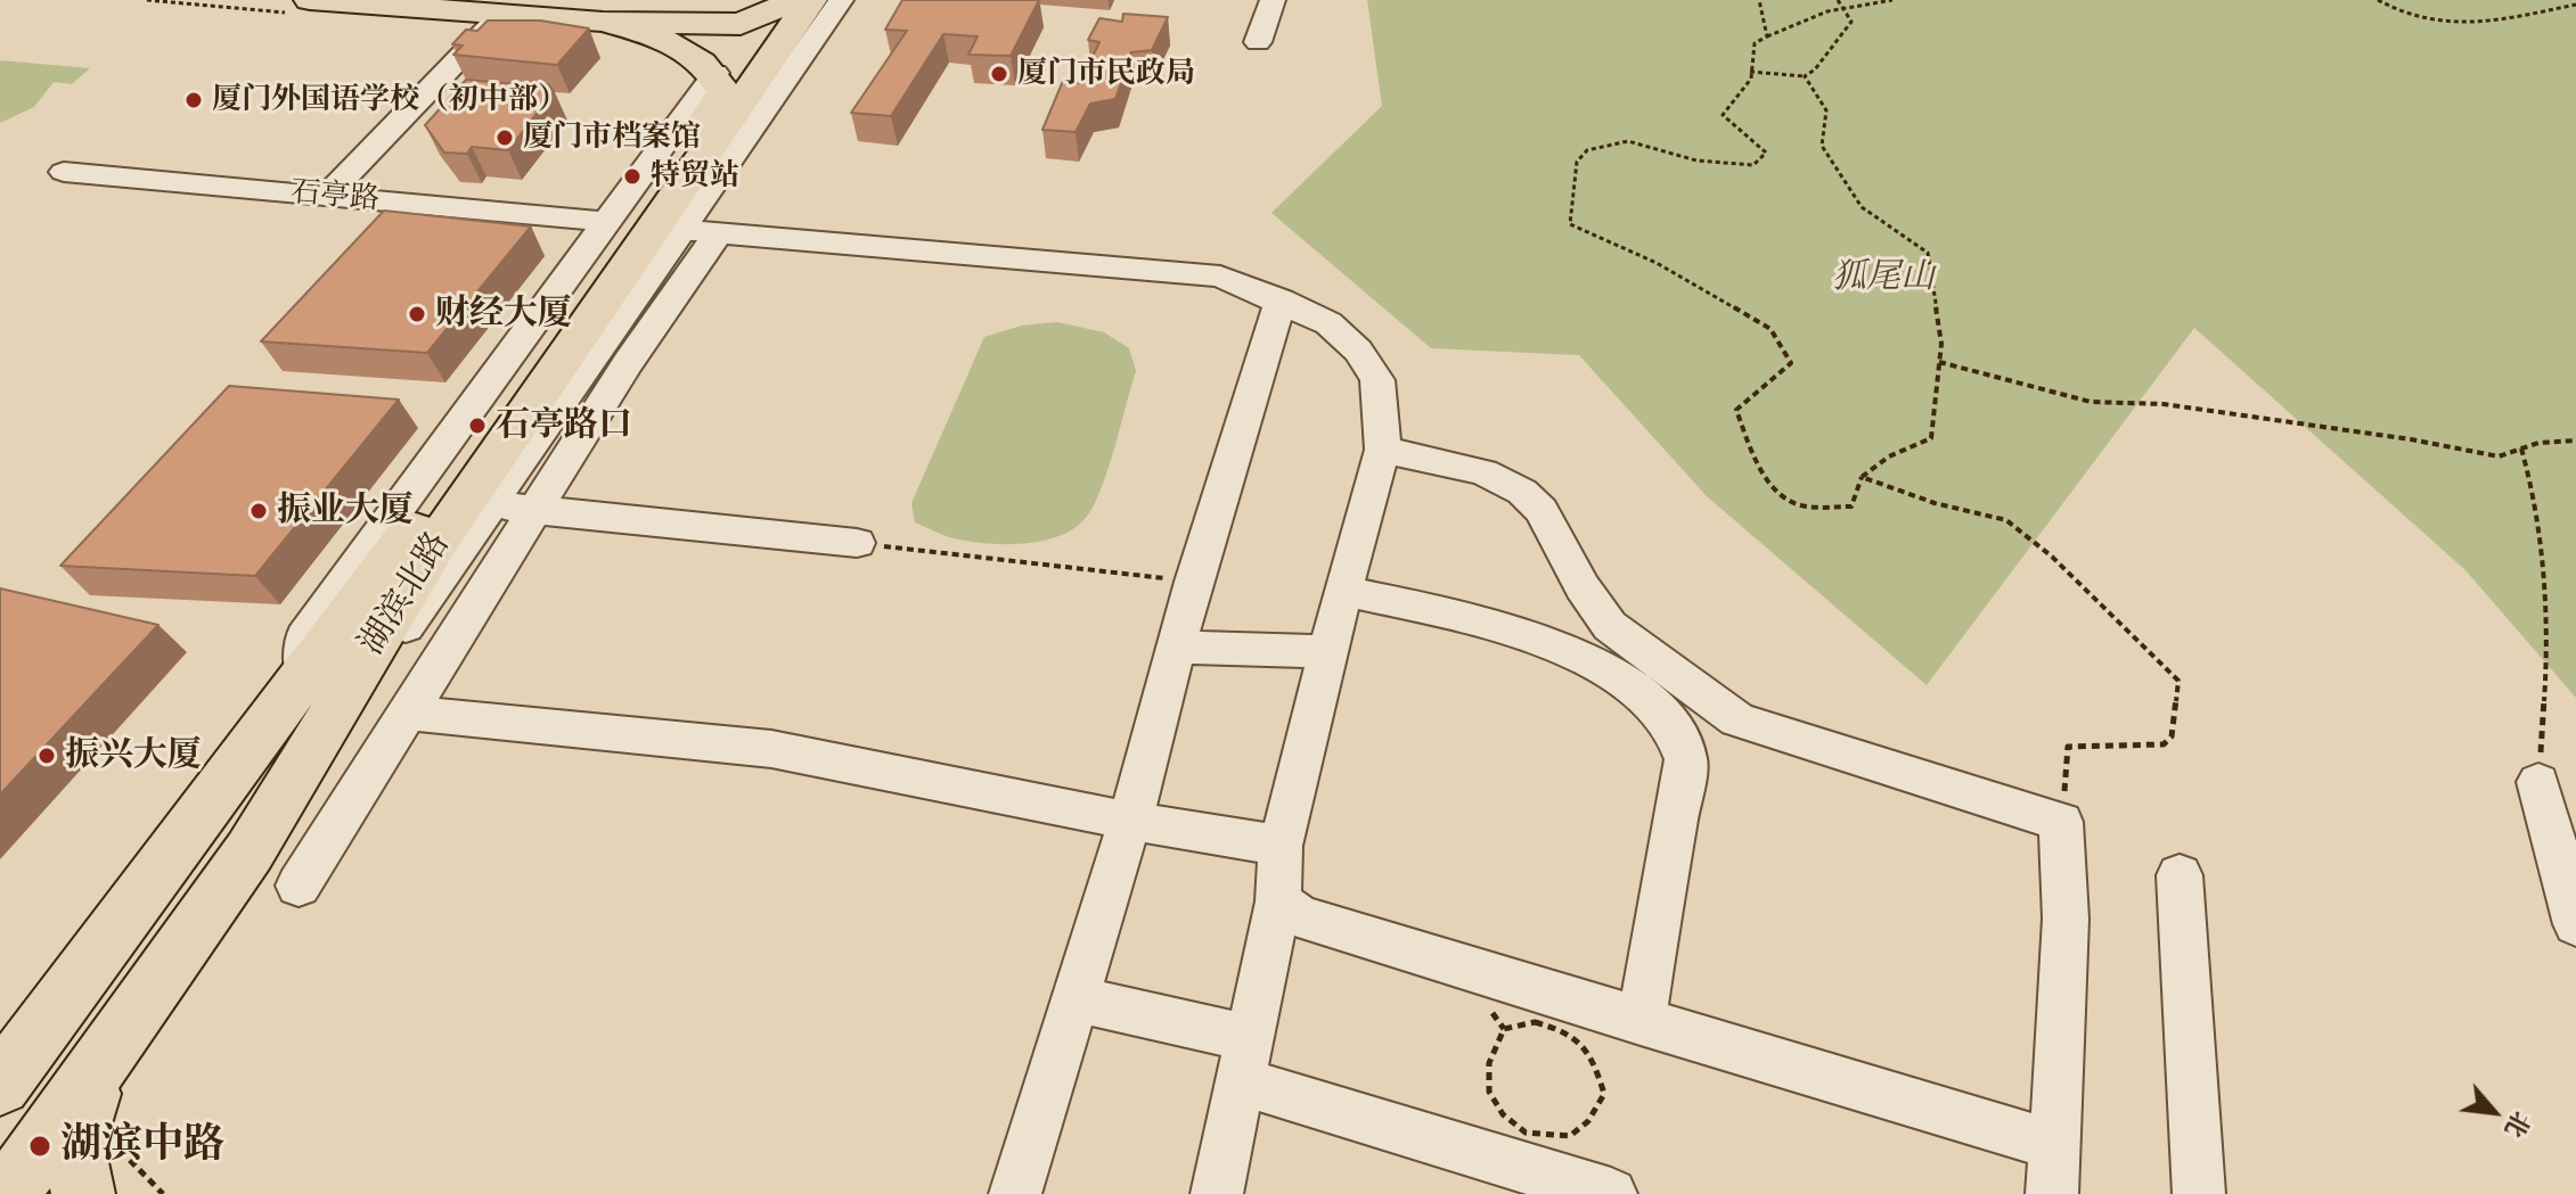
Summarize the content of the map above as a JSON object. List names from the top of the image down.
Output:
{
  "streets": {
    "main road": ["湖滨北路"],
    "street": ["石亭路"]
  },
  "parks": ["狐尾山"],
  "places": [
    "厦门市民政局",
    "厦门外国语学校（初中部）",
    "厦门市档案馆",
    "特贸站",
    "财经大厦",
    "石亭路口",
    "振业大厦",
    "振兴大厦",
    "湖滨中路"
  ],
  "north": "bottom right"
}
